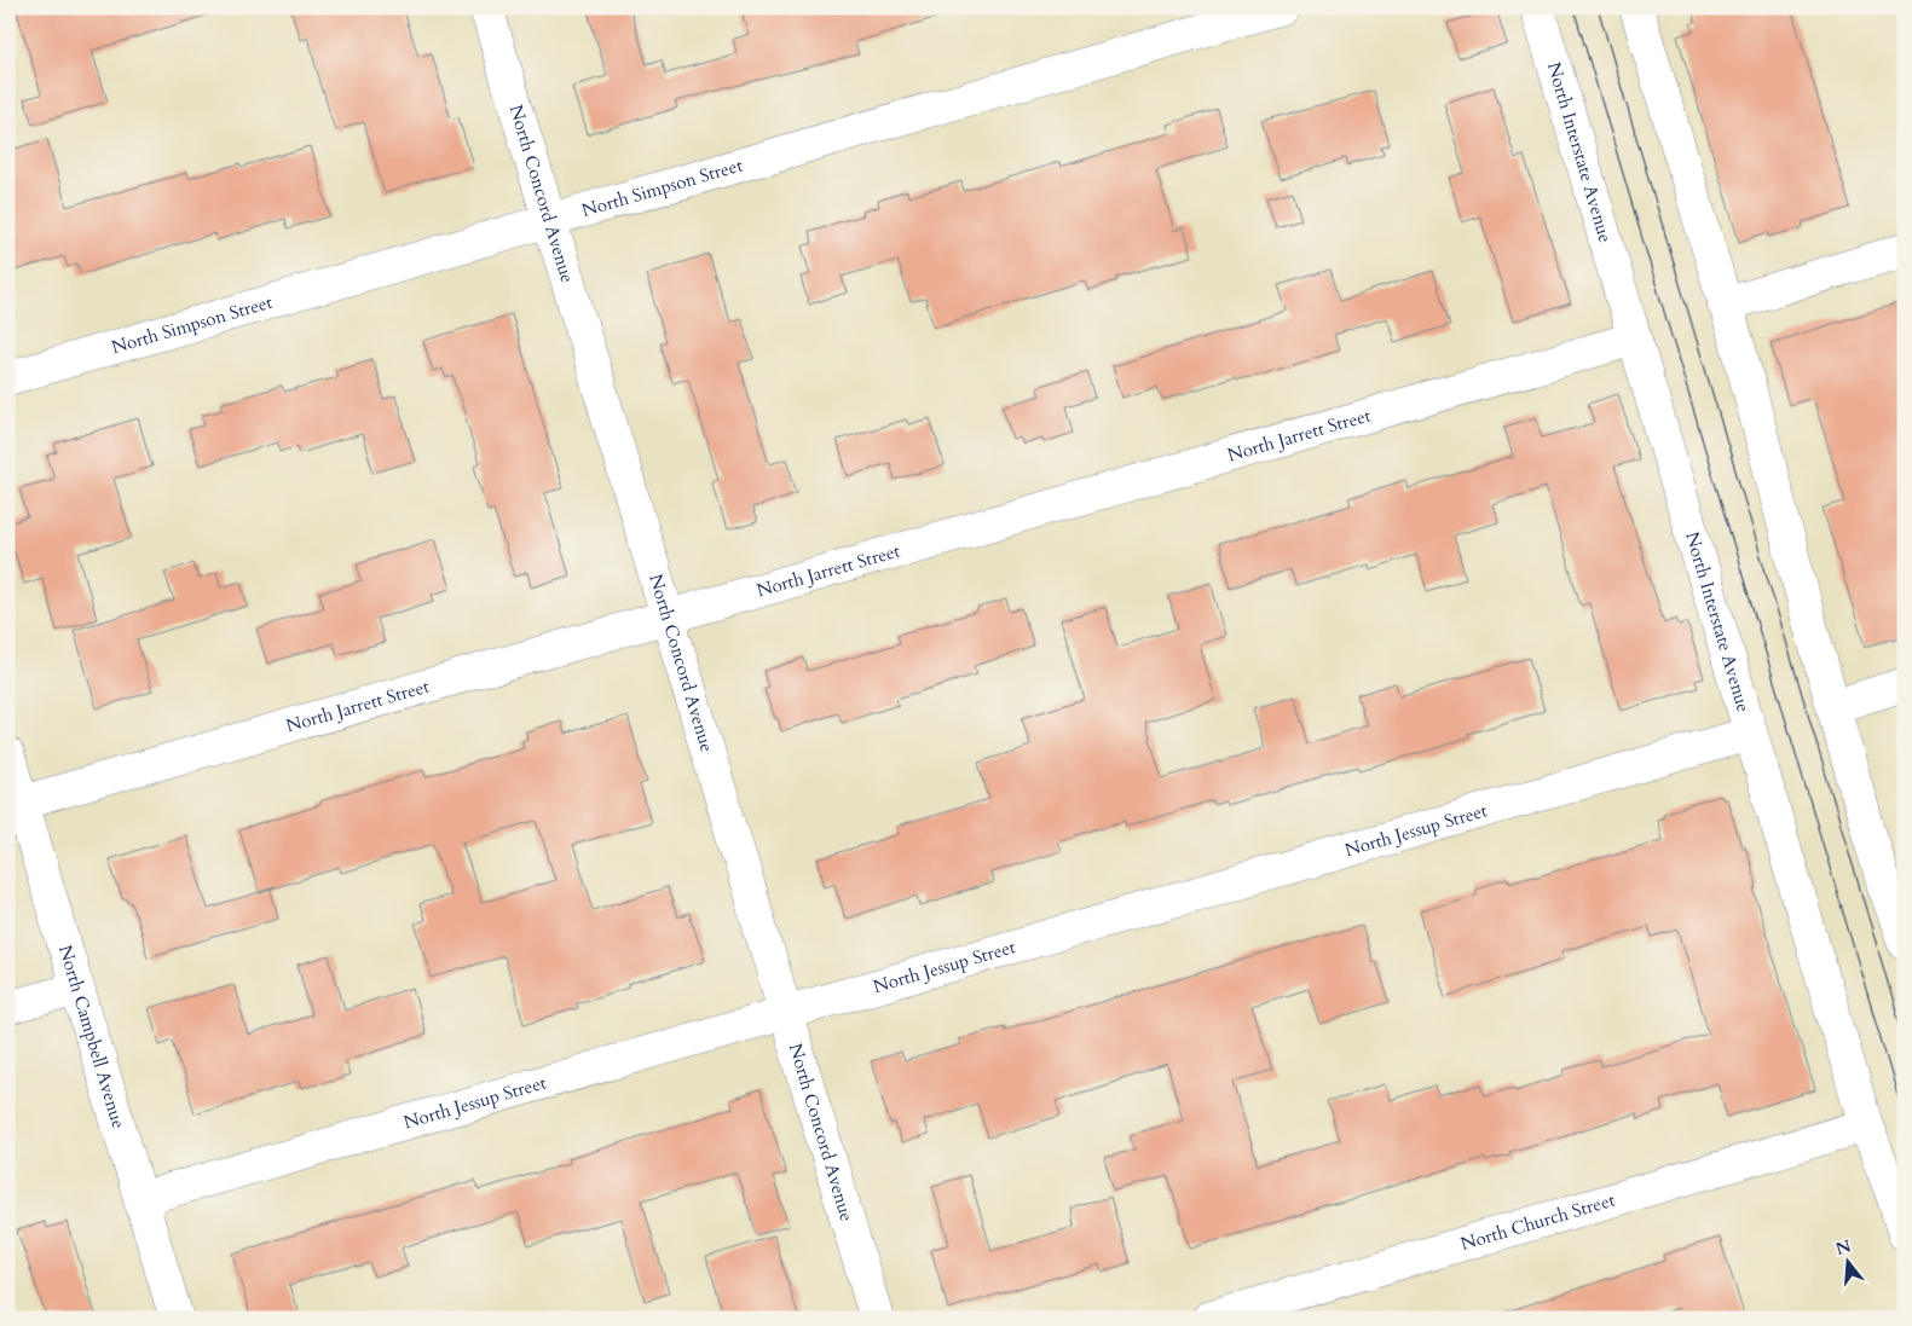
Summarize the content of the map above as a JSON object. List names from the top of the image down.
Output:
{
  "streets": {
    "street": [
      "North Interstate Avenue",
      "North Simpson Street",
      "North Concord Avenue",
      "North Jarrett Street",
      "North Jessup Street",
      "North Campbell Avenue",
      "North Church Street"
    ]
  },
  "crossings": [
    ["North Interstate Avenue", "North Jarrett Street"],
    ["North Interstate Avenue", "North Jessup Street"],
    ["North Interstate Avenue", "North Church Street"],
    ["North Simpson Street", "North Concord Avenue"],
    ["North Concord Avenue", "North Jarrett Street"],
    ["North Concord Avenue", "North Jessup Street"],
    ["North Jarrett Street", "North Campbell Avenue"],
    ["North Jessup Street", "North Campbell Avenue"]
  ],
  "north": "top"
}
